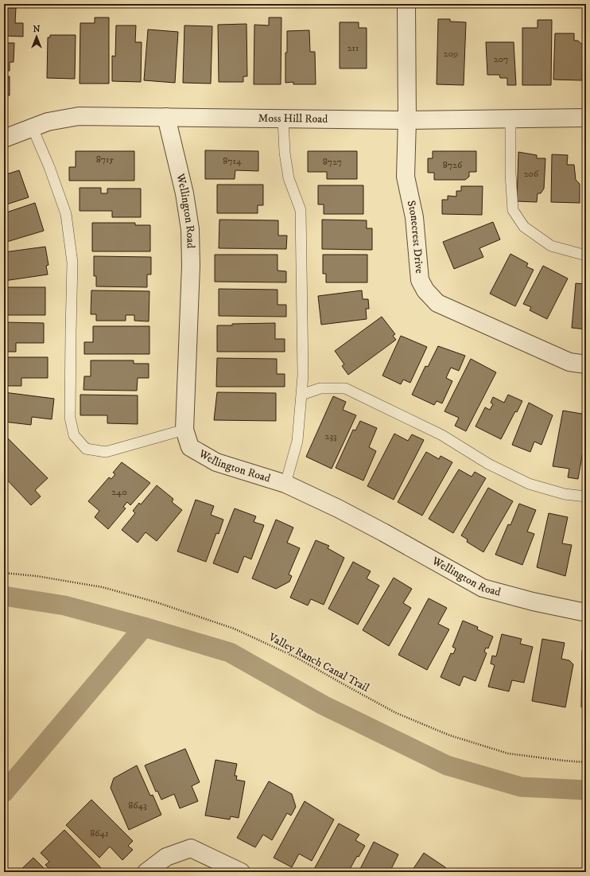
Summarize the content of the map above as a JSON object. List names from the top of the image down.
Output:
{
  "streets": {
    "street": ["Moss Hill Road", "Wellington Road", "Stonecrest Drive"],
    "path": ["Valley Ranch Canal Trail"]
  },
  "crossings": [
    ["Moss Hill Road", "Wellington Road"],
    ["Moss Hill Road", "Stonecrest Drive"]
  ],
  "house_numbers": [
    "211",
    "209",
    "207",
    "8715",
    "8714",
    "8727",
    "8726",
    "206",
    "233",
    "240",
    "8643",
    "8641"
  ],
  "north": "top"
}
